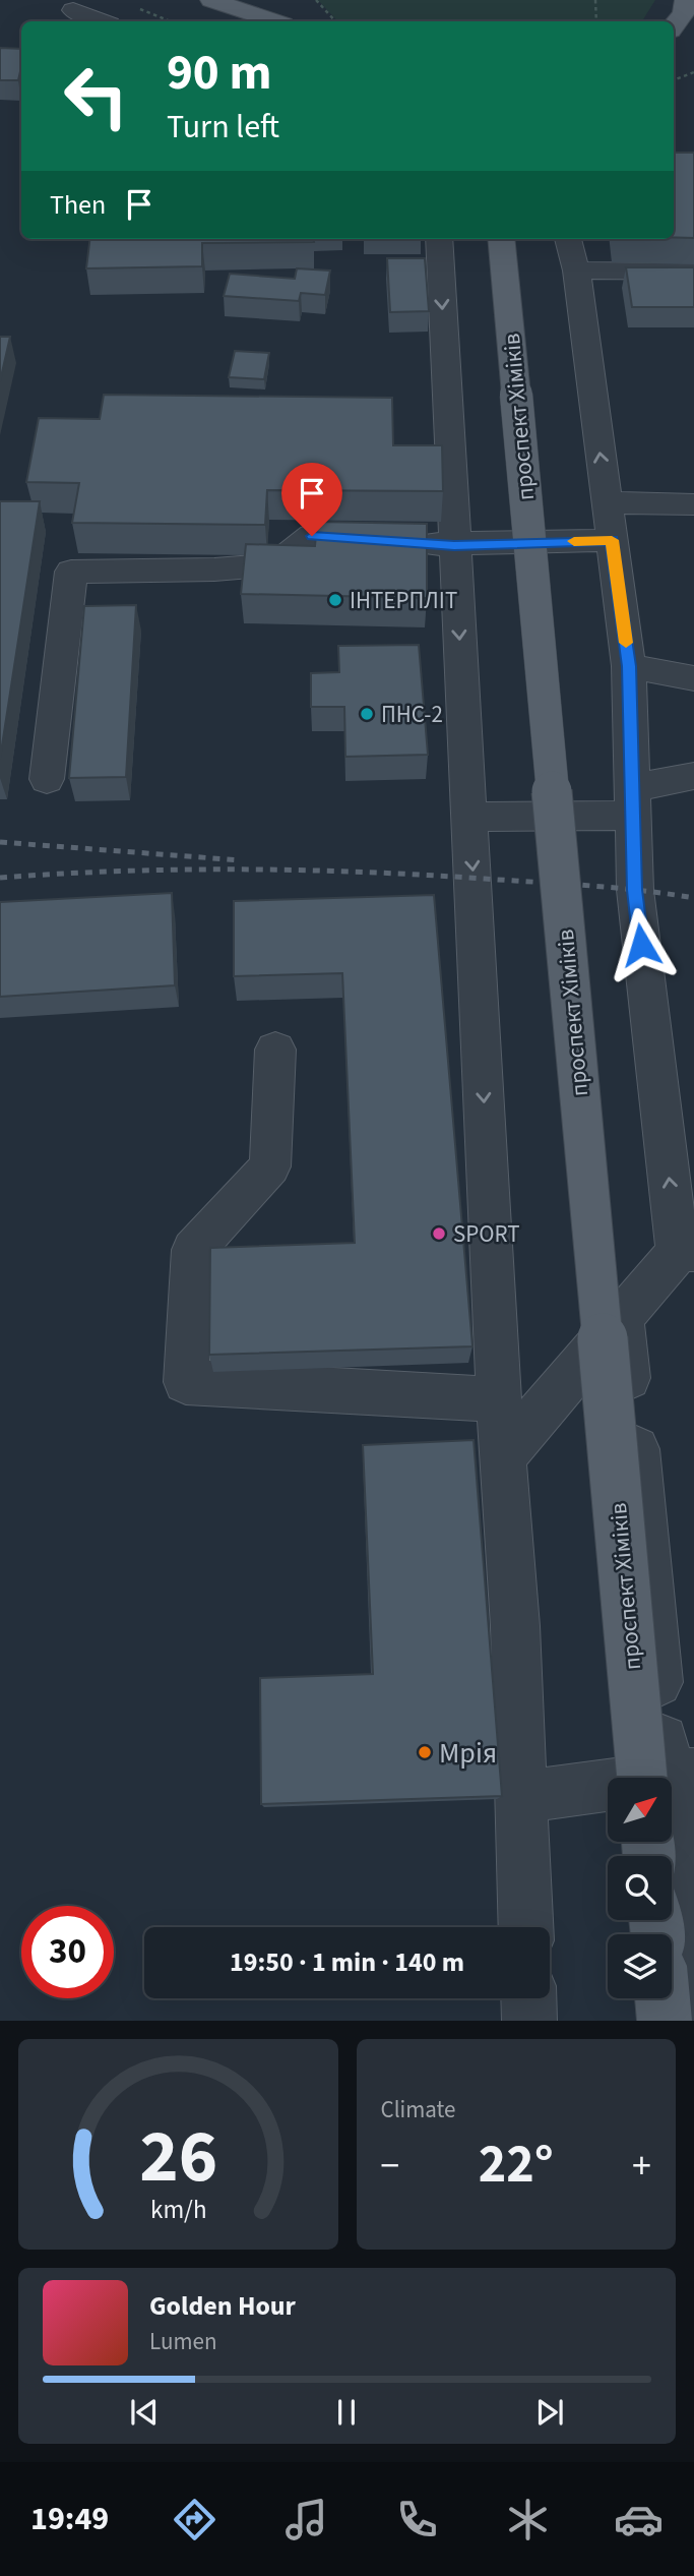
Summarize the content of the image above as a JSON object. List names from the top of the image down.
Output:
{
  "streets": {
    "main road": ["проспект Хіміків"]
  },
  "places": [
    "ІНТЕРПЛІТ",
    "ПНС-2",
    "SPORT",
    "Мрія"
  ],
  "north": "top right",
  "page": {
    "turn": ["90 m", "Turn left"],
    "then": "Then",
    "limit": "30",
    "trip": "19:50 · 1 min · 140 m",
    "tile": "Climate",
    "heat": ["−", "22°", "+"],
    "song": ["Golden Hour", "Lumen"],
    "tabs": "19:49",
    "gauge": ["26", "km/h"]
  }
}
